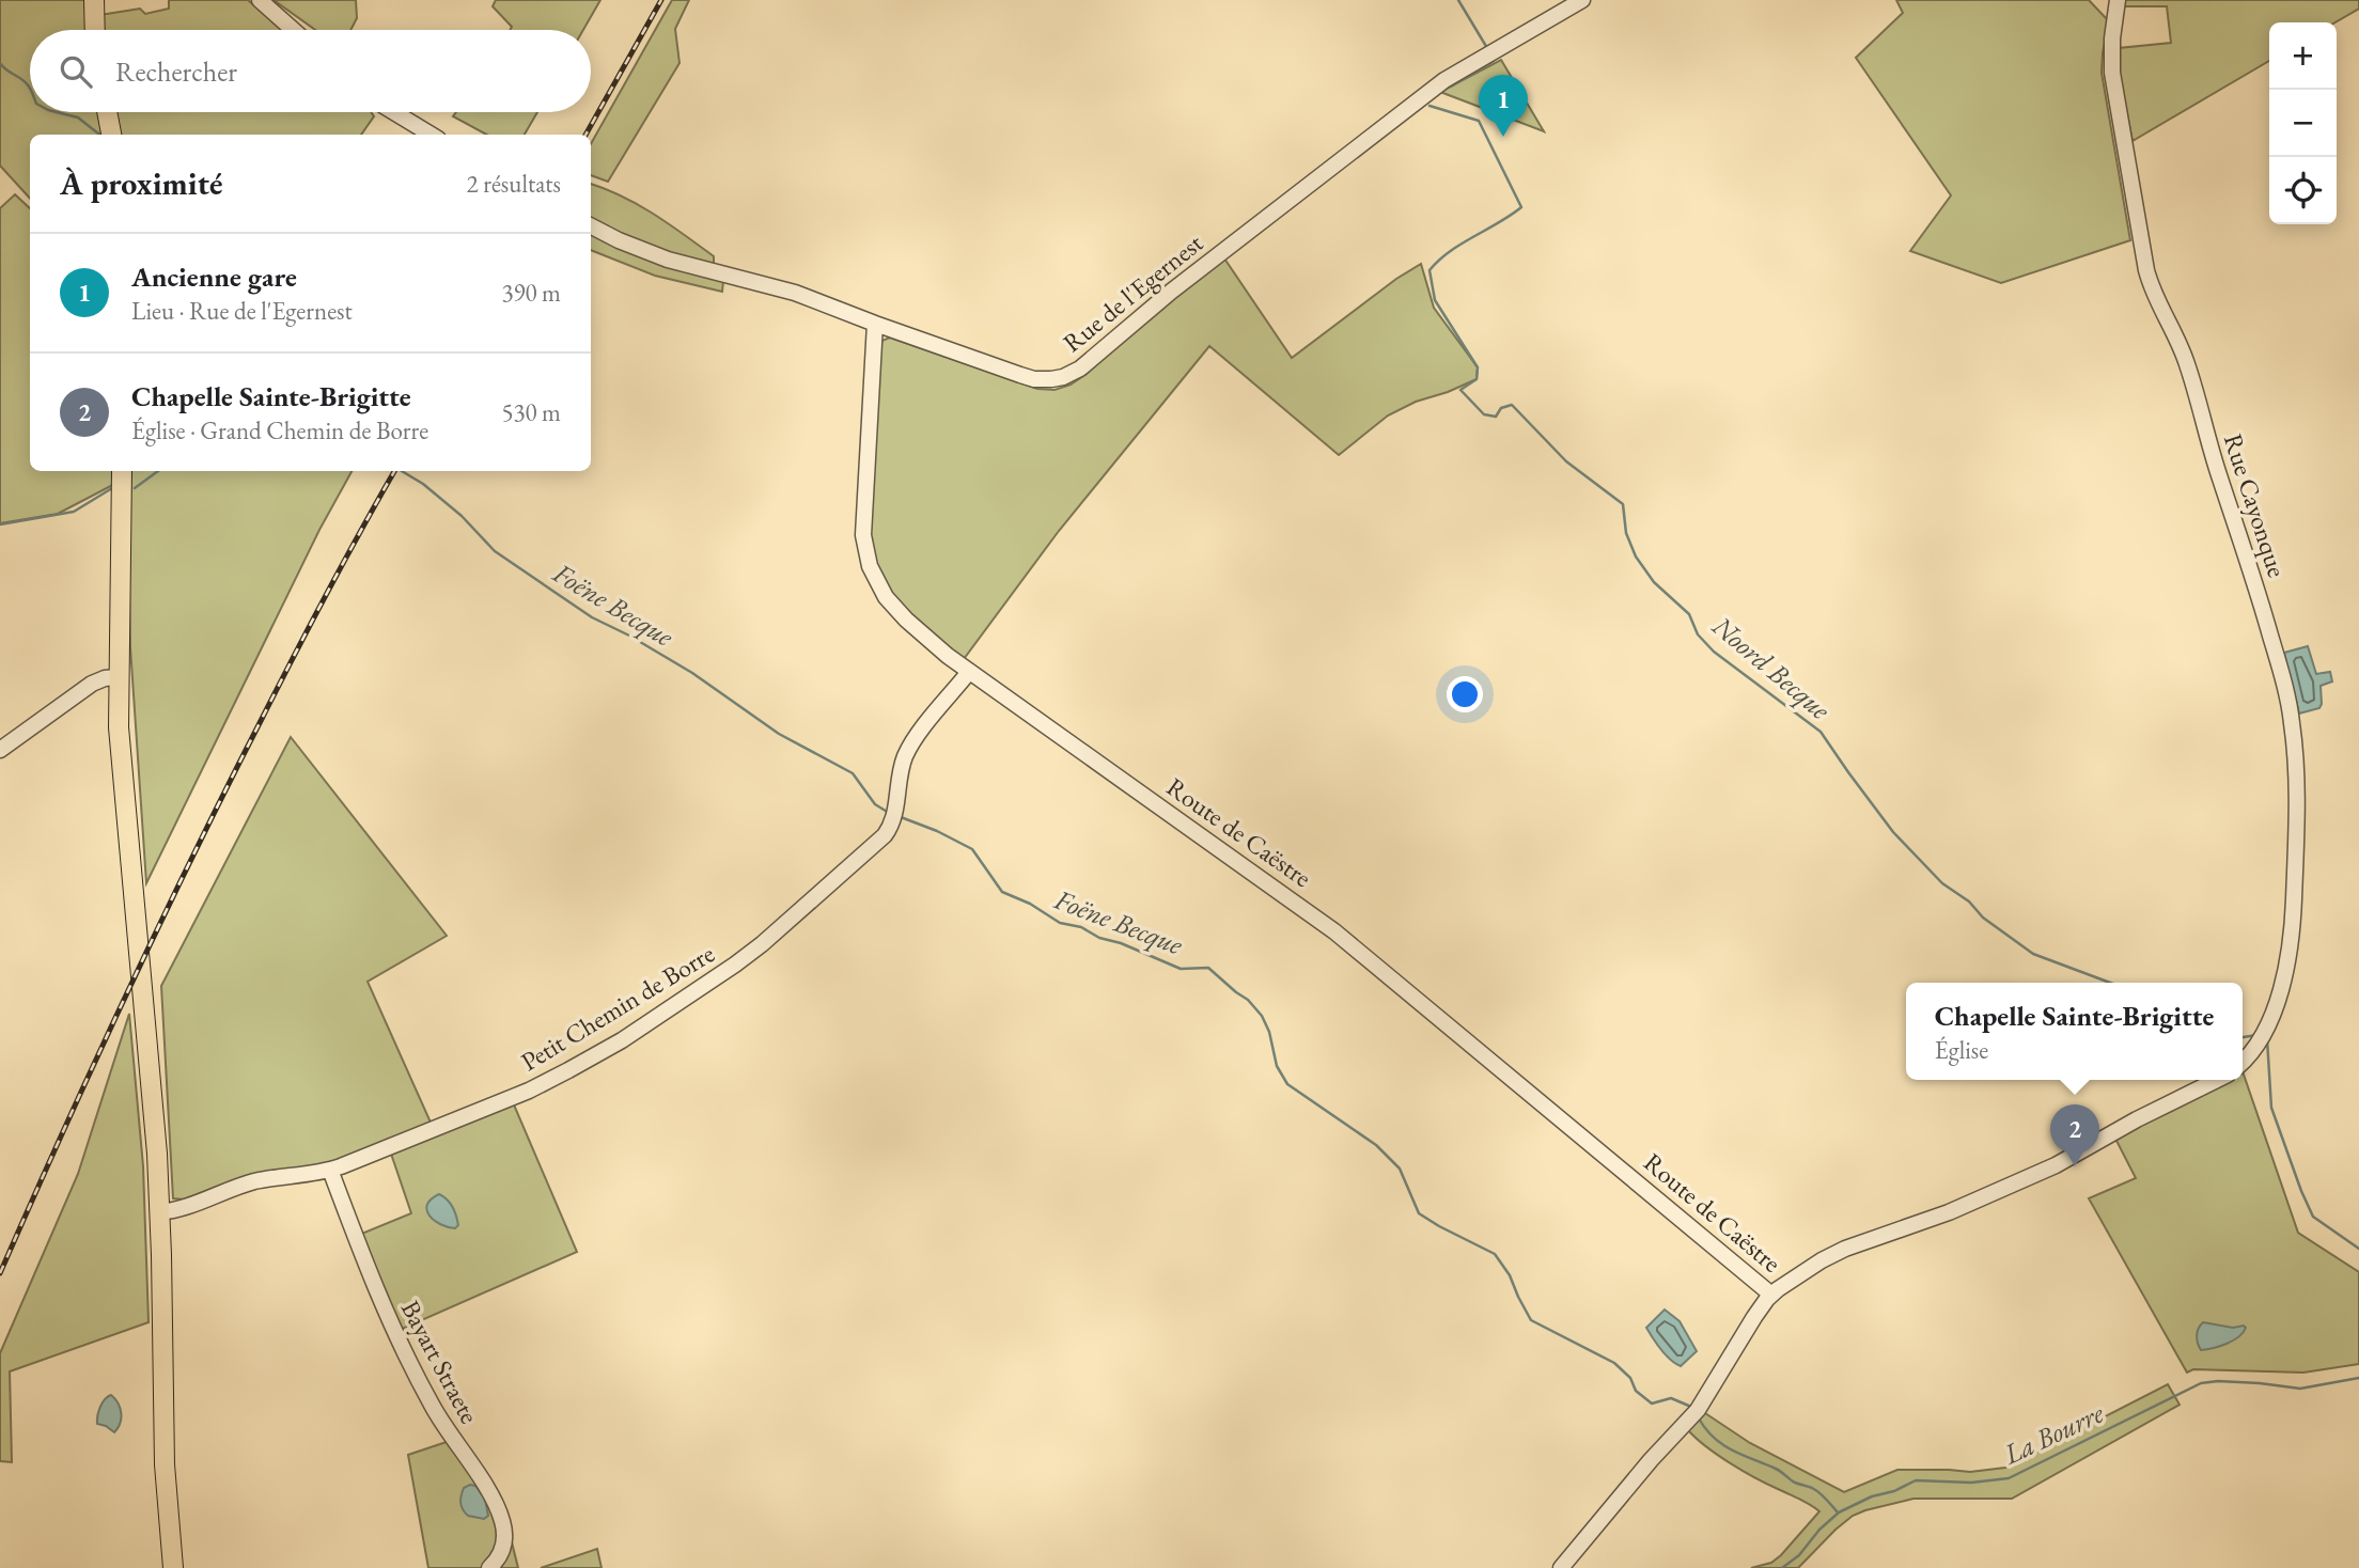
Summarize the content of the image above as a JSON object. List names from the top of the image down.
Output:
{
  "streets": {
    "street": [
      "Rue de l'Egernest",
      "Rue Cayonque",
      "Route de Caëstre",
      "Petit Chemin de Borre",
      "Bayart Straete"
    ]
  },
  "crossings": [
    ["Rue de l'Egernest", "Route de Caëstre"],
    ["Route de Caëstre", "Petit Chemin de Borre"],
    ["Petit Chemin de Borre", "Bayart Straete"]
  ],
  "water": ["Foëne Becque", "Noord Becque", "La Bourre"],
  "page": {
    "map_buttons": ["+", "−"],
    "search": "Rechercher",
    "pins": ["1", "2"],
    "heading": ["À proximité", "2 résultats"],
    "list": [
      {
        "mark": "1",
        "name": "Ancienne gare",
        "note": "Lieu · Rue de l'Egernest",
        "value": "390 m"
      },
      {
        "mark": "2",
        "name": "Chapelle Sainte-Brigitte",
        "note": "Église · Grand Chemin de Borre",
        "value": "530 m"
      }
    ],
    "popup": ["Chapelle Sainte-Brigitte", "Église"]
  }
}
